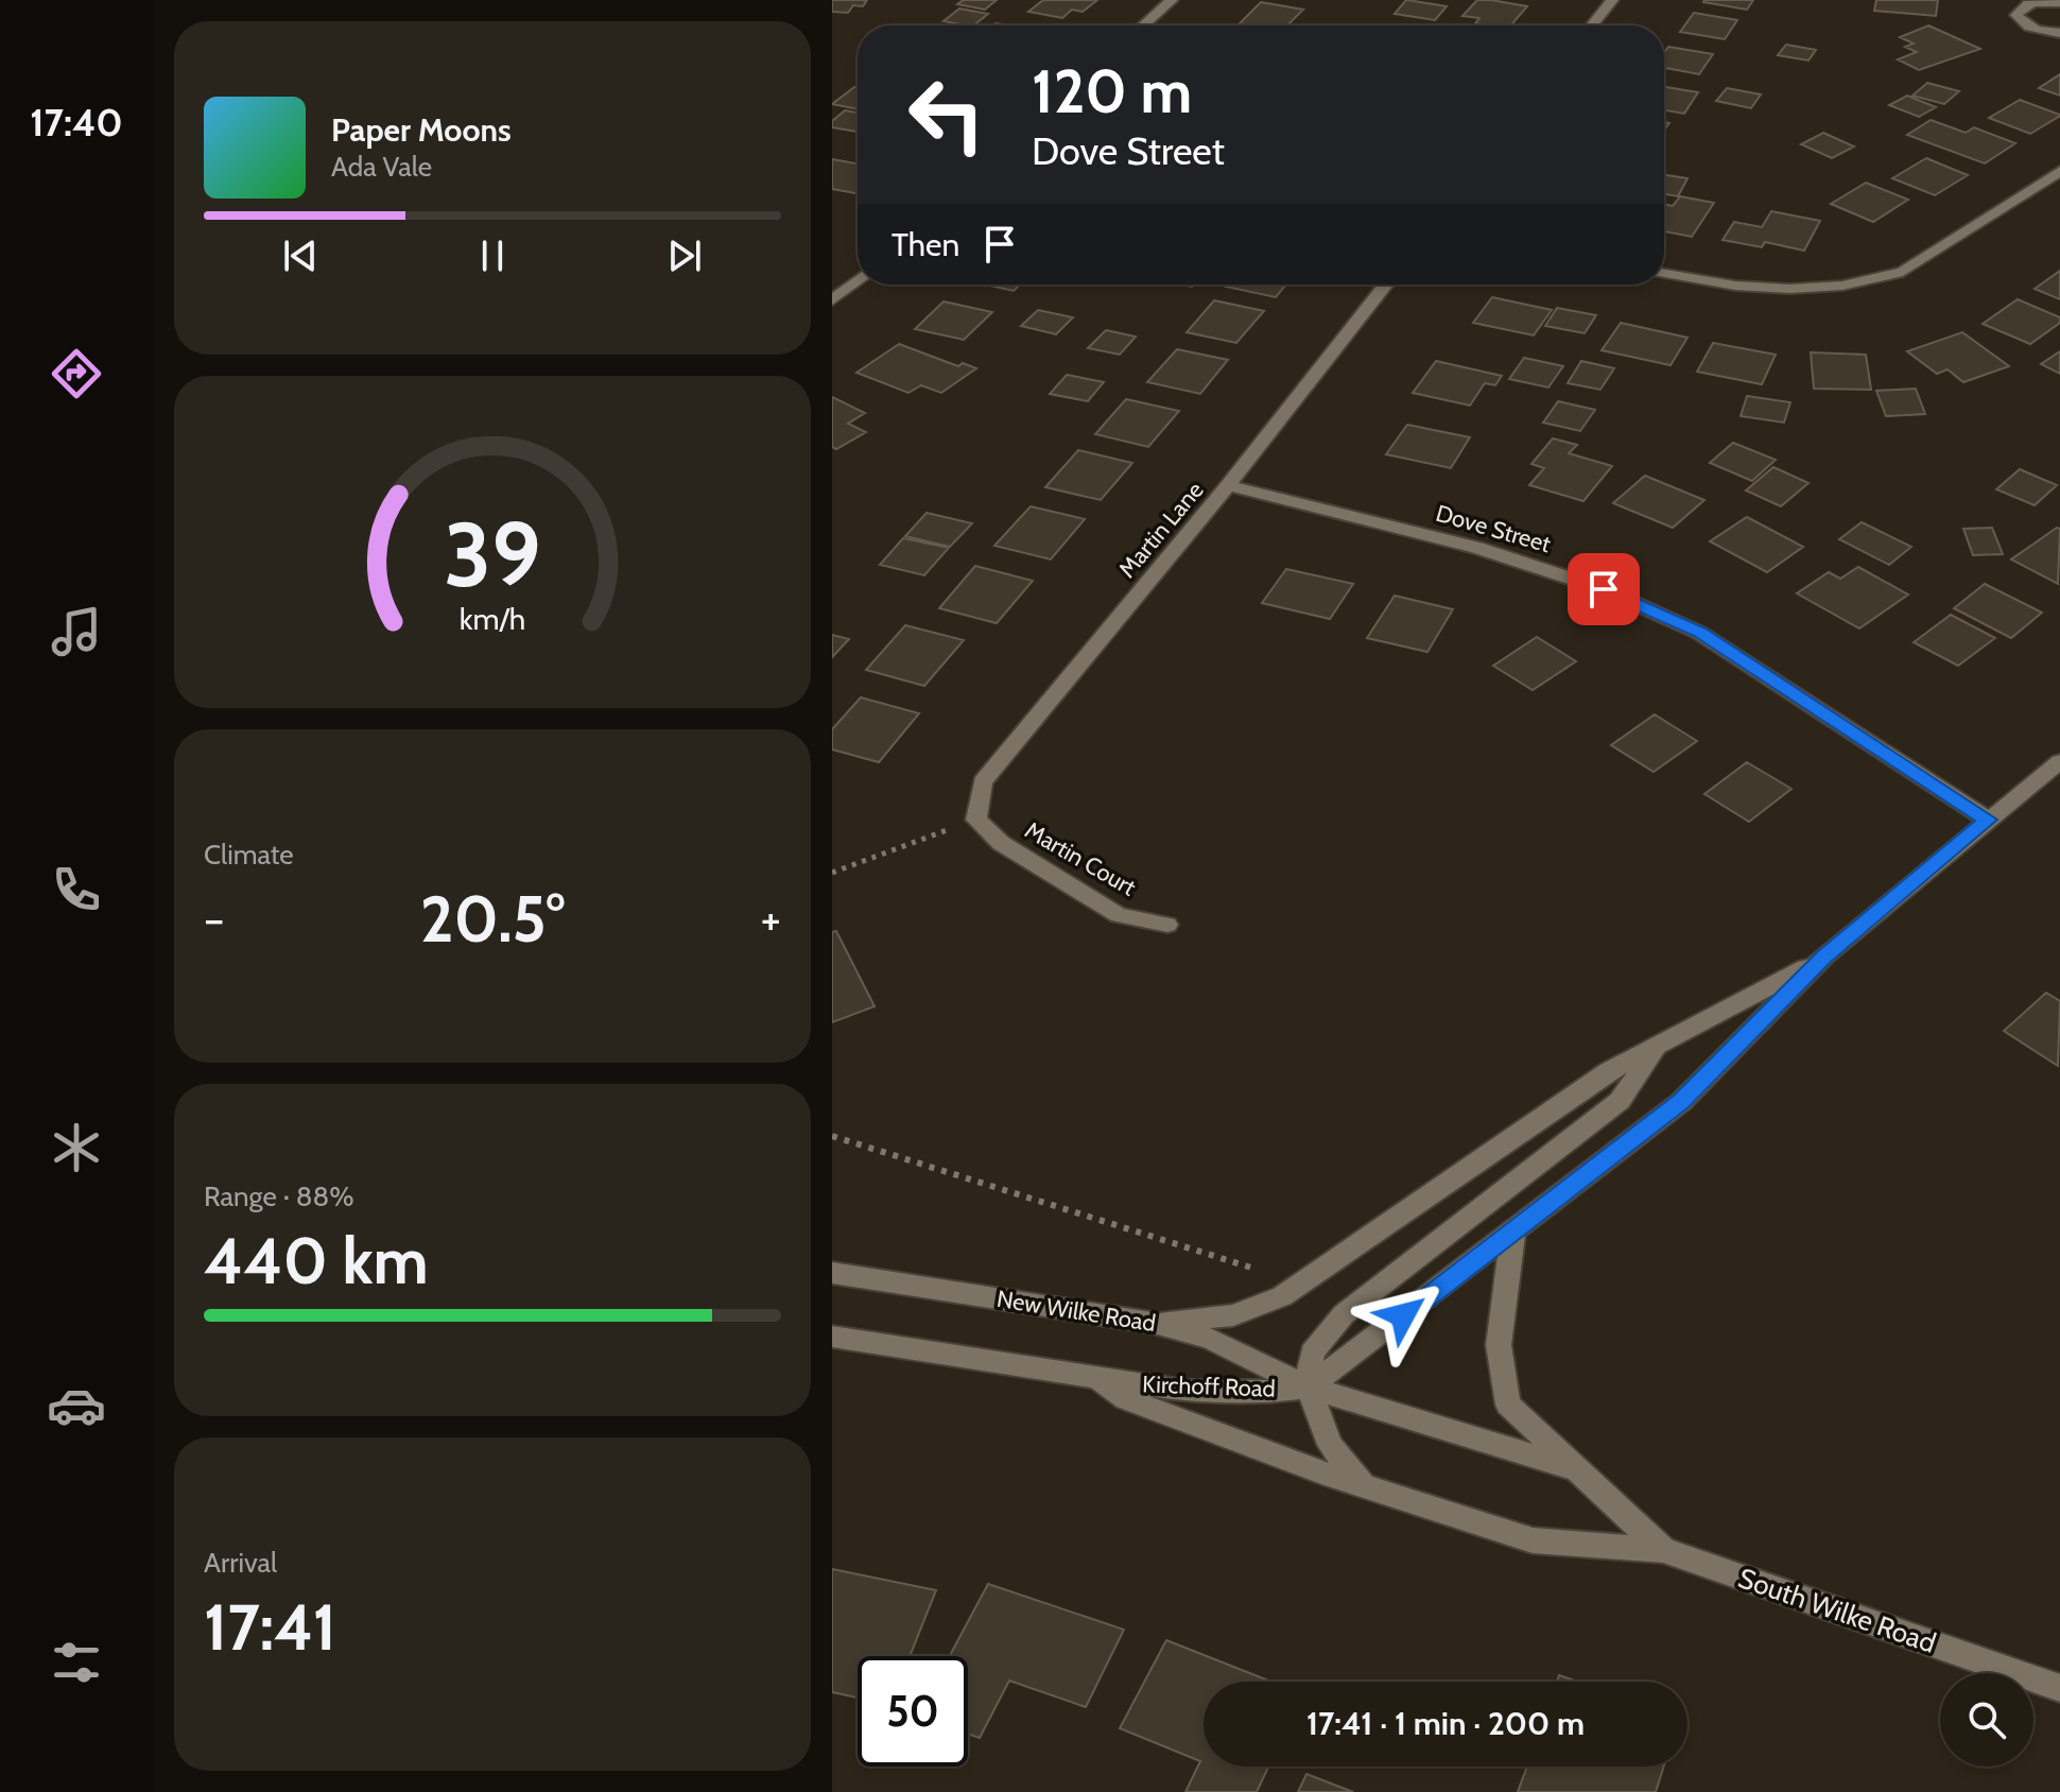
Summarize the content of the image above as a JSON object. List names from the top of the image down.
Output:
{
  "streets": {
    "main road": [
      "Dove Street",
      "Martin Lane",
      "Martin Court",
      "New Wilke Road",
      "Kirchoff Road",
      "South Wilke Road"
    ]
  },
  "crossings": [
    ["Dove Street", "Martin Lane"],
    ["Dove Street", "Kirchoff Road"],
    ["Martin Lane", "Martin Court"],
    ["New Wilke Road", "Kirchoff Road"],
    ["New Wilke Road", "South Wilke Road"],
    ["Kirchoff Road", "South Wilke Road"]
  ],
  "page": {
    "tabs": "17:40",
    "turn": ["120 m", "Dove Street"],
    "song": ["Paper Moons", "Ada Vale"],
    "then": "Then",
    "tile": [
      "Climate",
      ["Range · 88%", "440 km"],
      ["Arrival", "17:41"]
    ],
    "heat": ["−", "20.5°", "+"],
    "limit": "50",
    "trip": "17:41 · 1 min · 200 m",
    "gauge": ["39", "km/h"]
  }
}
